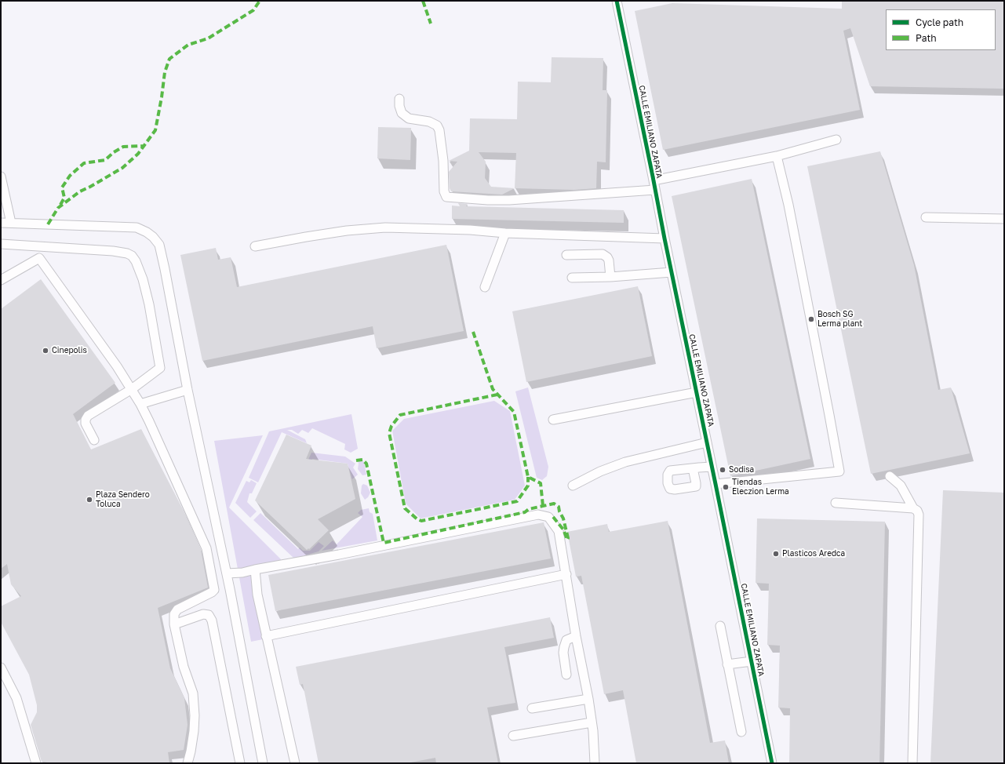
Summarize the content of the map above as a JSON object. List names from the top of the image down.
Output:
{
  "streets": {
    "street": ["CALLE EMILIANO ZAPATA"]
  },
  "places": [
    "Bosch SG Lerma plant",
    "Cinepolis",
    "Sodisa",
    "Tiendas Eleczion Lerma",
    "Plaza Sendero Toluca",
    "Plasticos Aredca"
  ],
  "legend": ["Cycle path", "Path"]
}
